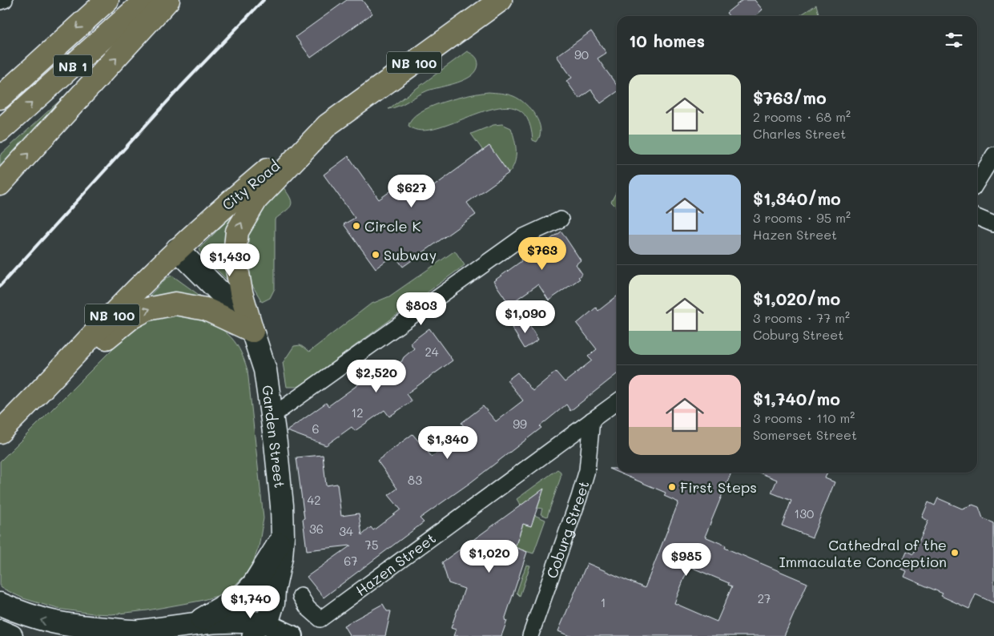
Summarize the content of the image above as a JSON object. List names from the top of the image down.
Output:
{
  "streets": {
    "main road": [
      "NB 100",
      "NB 1",
      "City Road",
      "Garden Street"
    ],
    "street": ["Coburg Street", "Hazen Street"]
  },
  "crossings": [
    ["NB 100", "City Road"],
    ["NB 100", "Garden Street"],
    ["City Road", "Garden Street"],
    ["Coburg Street", "Hazen Street"]
  ],
  "places": [
    "Circle K",
    "Subway",
    "First Steps",
    "Cathedral of the Immaculate Conception"
  ],
  "house_numbers": [
    "90",
    "24",
    "12",
    "99",
    "6",
    "83",
    "42",
    "130",
    "36",
    "34",
    "75",
    "67",
    "27",
    "1"
  ],
  "page": {
    "heading": "10 homes",
    "list": [
      {
        "name": "$763/mo",
        "note": "2 rooms · 68 m² · Charles Street"
      },
      {
        "name": "$1,340/mo",
        "note": "3 rooms · 95 m² · Hazen Street"
      },
      {
        "name": "$1,020/mo",
        "note": "3 rooms · 77 m² · Coburg Street"
      },
      {
        "name": "$1,740/mo",
        "note": "3 rooms · 110 m² · Somerset Street"
      }
    ],
    "price": [
      "$627",
      "$763",
      "$1,430",
      "$803",
      "$1,090",
      "$2,520",
      "$1,340",
      "$1,020",
      "$985",
      "$1,740"
    ]
  }
}
